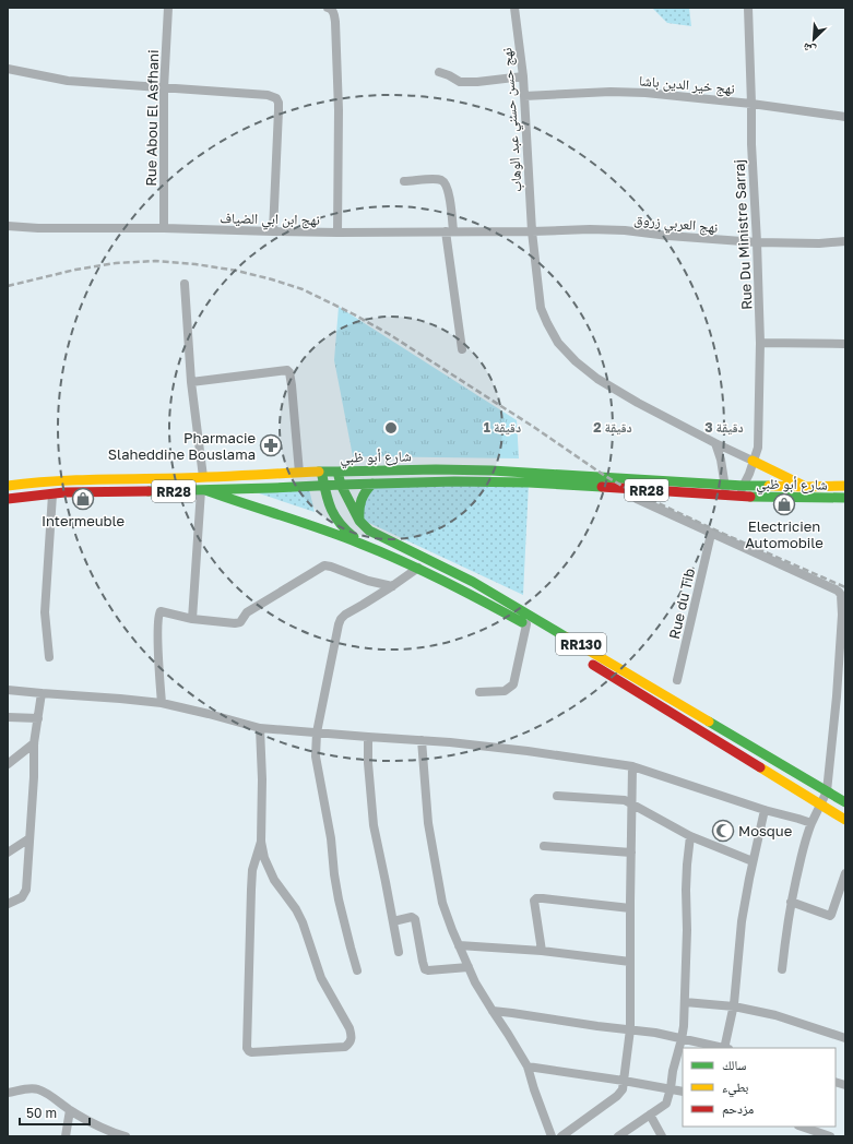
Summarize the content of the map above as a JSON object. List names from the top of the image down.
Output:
{
  "streets": {
    "main road": ["شارع أبو ظبي", "RR28", "RR130"],
    "street": [
      "نهج خير الدين باشا",
      "Rue Abou El Asfhani",
      "نهج حسن حسني عبد الوهاب",
      "نهج ابن ابي الضياف",
      "نهج العربي زروق",
      "Rue Du Ministre Sarraj",
      "Rue du Tib"
    ]
  },
  "crossings": [
    ["نهج خير الدين باشا", "نهج حسن حسني عبد الوهاب"],
    ["نهج خير الدين باشا", "Rue Du Ministre Sarraj"],
    ["Rue Abou El Asfhani", "نهج ابن ابي الضياف"],
    ["نهج حسن حسني عبد الوهاب", "نهج ابن ابي الضياف"],
    ["نهج حسن حسني عبد الوهاب", "نهج العربي زروق"],
    ["نهج حسن حسني عبد الوهاب", "Rue Du Ministre Sarraj"],
    ["نهج ابن ابي الضياف", "نهج العربي زروق"],
    ["نهج العربي زروق", "Rue Du Ministre Sarraj"],
    ["Rue Du Ministre Sarraj", "شارع أبو ظبي"],
    ["شارع أبو ظبي", "RR130"]
  ],
  "places": {
    "pharmacy": ["Pharmacie Slaheddine Bouslama"],
    "shop": ["Intermeuble", "Electricien Automobile"],
    "mosque": ["Mosque"]
  },
  "legend": ["سالك", "بطيء", "مزدحم"],
  "scale_bar": "50 m",
  "north": "bottom left",
  "rings": ["1 دقيقة", "2 دقيقة", "3 دقيقة"]
}
